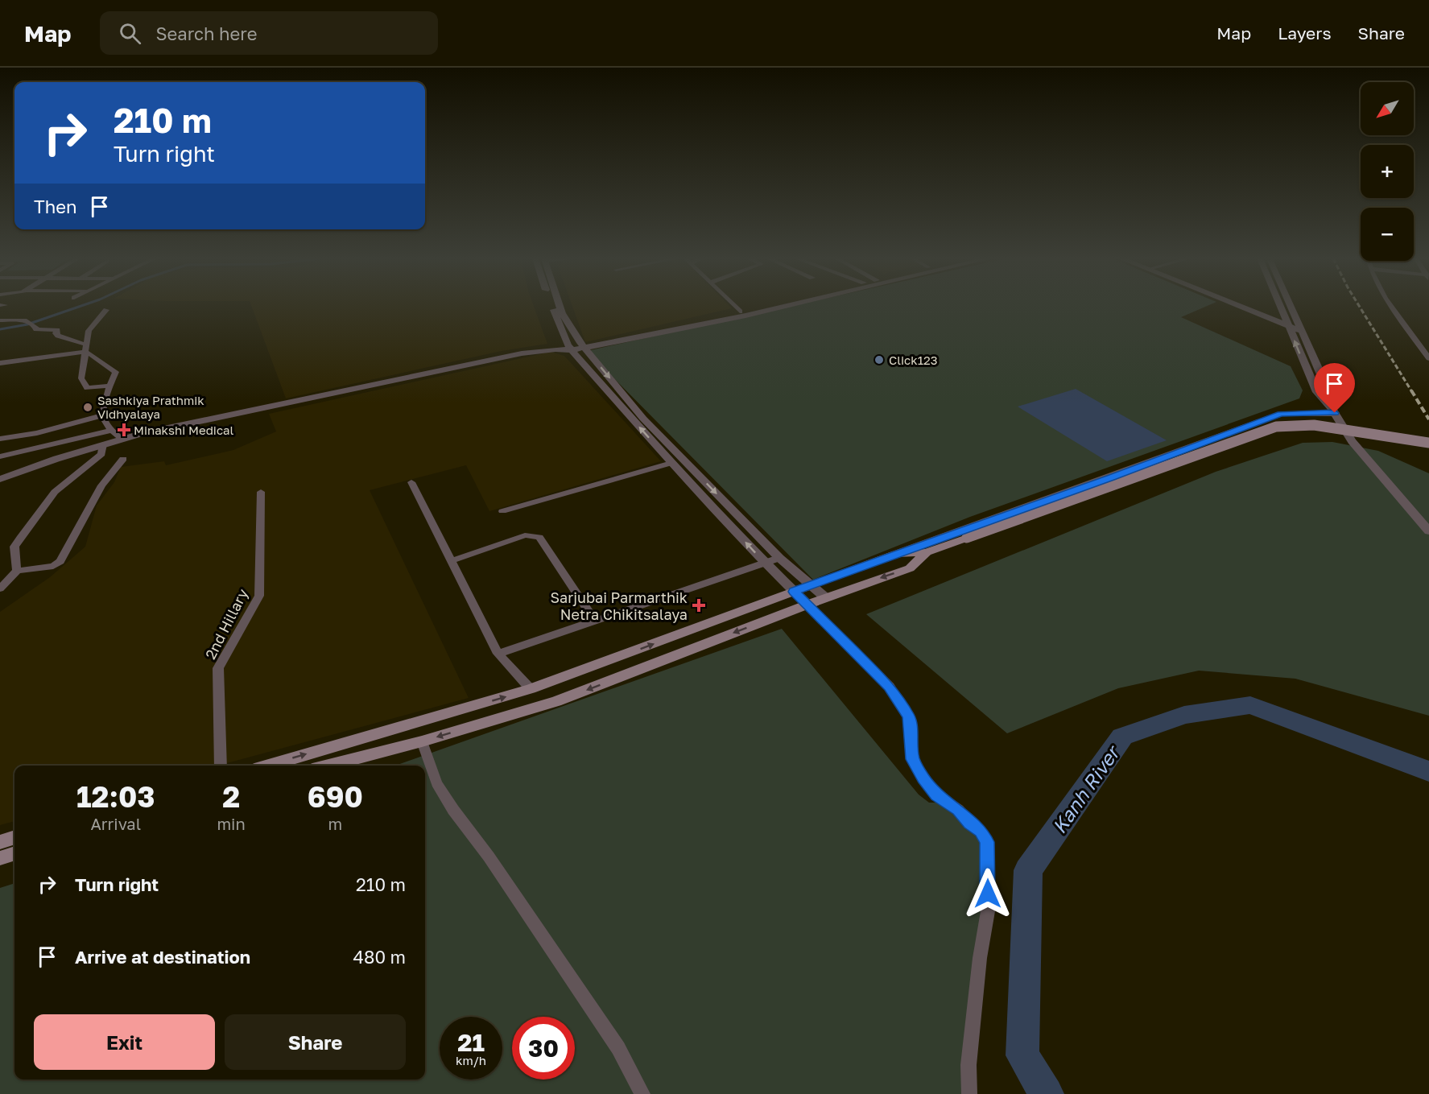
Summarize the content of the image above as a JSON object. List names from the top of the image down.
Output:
{
  "streets": {
    "street": ["2nd Hillary"]
  },
  "water": ["Kanh River"],
  "places": {
    "other": ["Click123", "Sashkiya Prathmik Vidhyalaya"],
    "health": ["Minakshi Medical", "Sarjubai Parmarthik Netra Chikitsalaya"]
  },
  "north": "bottom left",
  "page": {
    "header": "Map",
    "search": "Search here",
    "nav": ["Map", "Layers", "Share"],
    "map_buttons": ["+", "−"],
    "turn": ["210 m", "Turn right"],
    "then": "Then",
    "eta": [
      "12:03",
      "Arrival",
      "2",
      "min",
      "690",
      "m"
    ],
    "list": [
      {
        "name": "Turn right",
        "value": "210 m"
      },
      {
        "name": "Arrive at destination",
        "value": "480 m"
      }
    ],
    "buttons": ["Exit", "Share"],
    "speed": "21 km/h",
    "limit": "30"
  }
}
